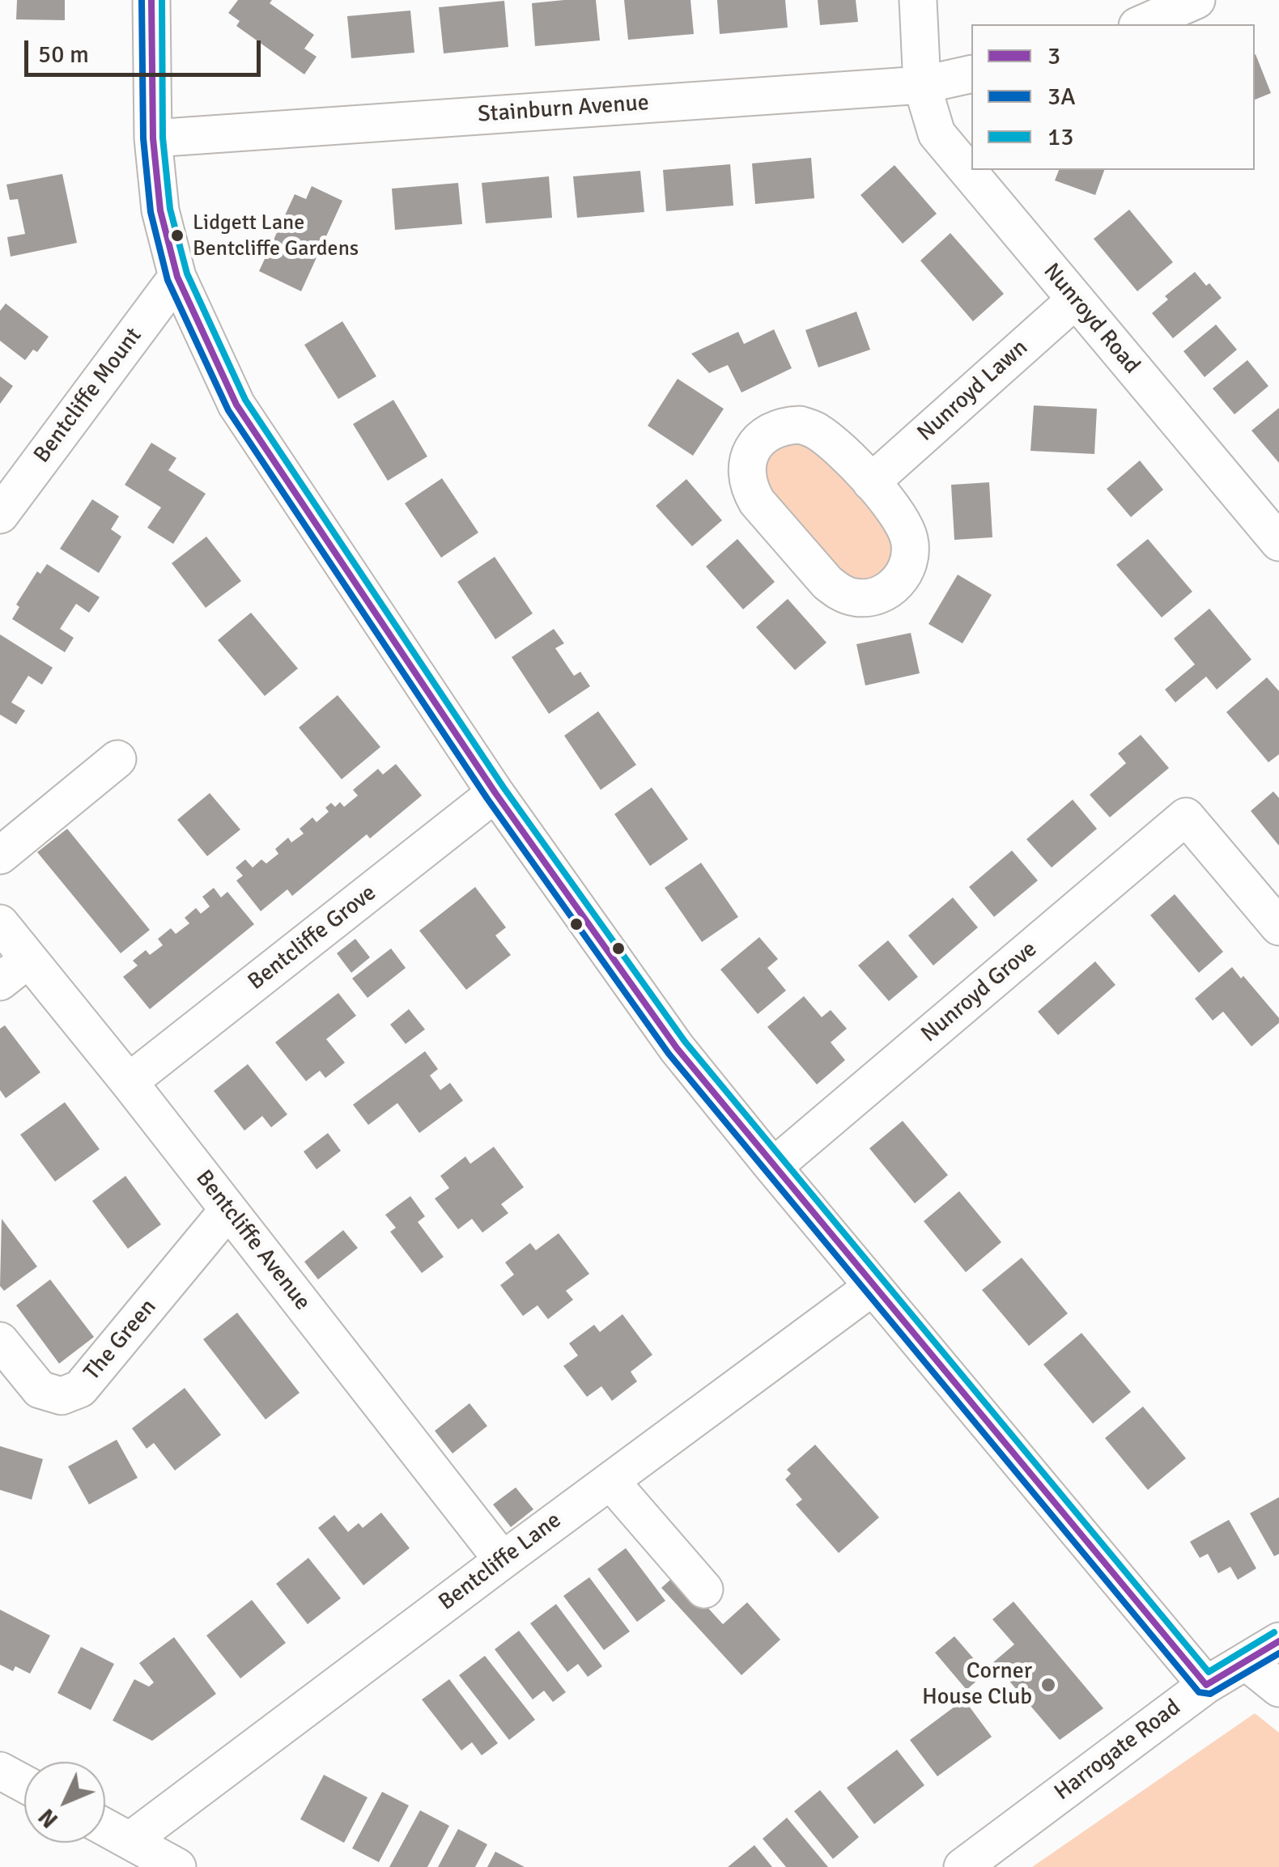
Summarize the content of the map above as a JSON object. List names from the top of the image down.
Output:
{
  "streets": {
    "street": [
      "Stainburn Avenue",
      "Nunroyd Road",
      "Nunroyd Lawn",
      "Bentcliffe Mount",
      "Bentcliffe Grove",
      "Nunroyd Grove",
      "Bentcliffe Avenue",
      "The Green",
      "Bentcliffe Lane",
      "Harrogate Road"
    ]
  },
  "crossings": [
    ["Stainburn Avenue", "Nunroyd Road"],
    ["Nunroyd Road", "Nunroyd Lawn"],
    ["Bentcliffe Grove", "Bentcliffe Avenue"],
    ["Bentcliffe Avenue", "The Green"],
    ["Bentcliffe Avenue", "Bentcliffe Lane"]
  ],
  "places": ["Lidgett Lane Bentcliffe Gardens", "Corner House Club"],
  "lines": ["transit line 3", "transit line 3A", "transit line 13"],
  "legend": ["3", "3A", "13"],
  "scale_bar": "50 m",
  "north": "bottom left"
}
